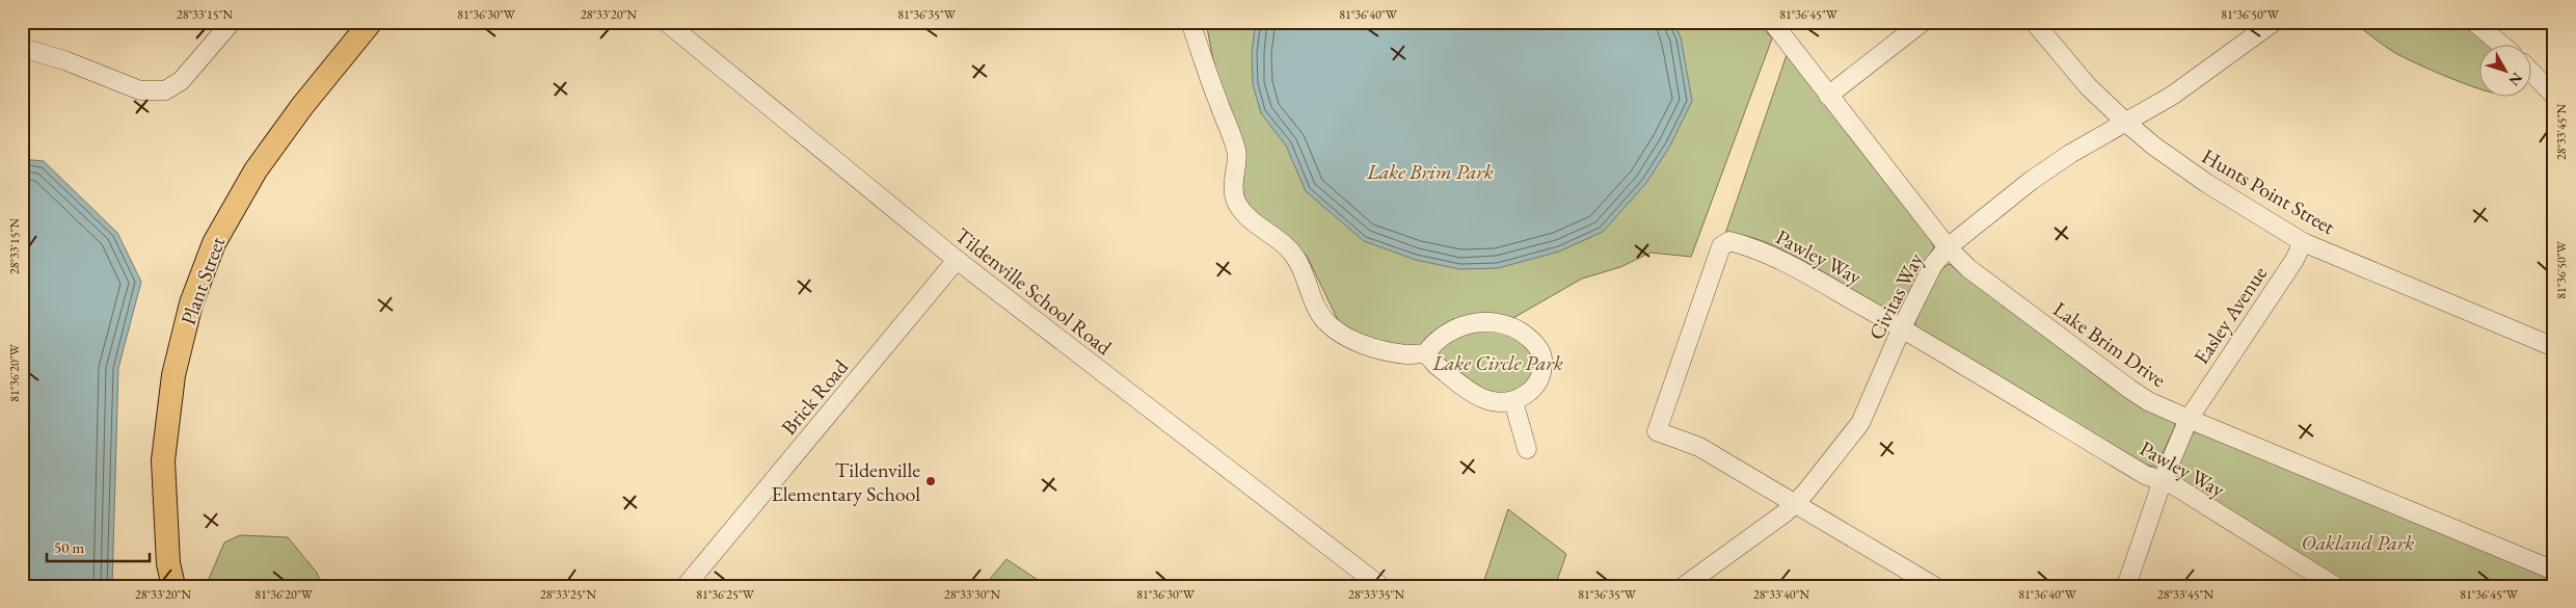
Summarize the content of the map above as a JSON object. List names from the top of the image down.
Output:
{
  "streets": {
    "main road": ["Plant Street"],
    "street": [
      "Hunts Point Street",
      "Pawley Way",
      "Tildenville School Road",
      "Civitas Way",
      "Easley Avenue",
      "Lake Brim Drive",
      "Brick Road"
    ]
  },
  "crossings": [
    ["Hunts Point Street", "Civitas Way"],
    ["Hunts Point Street", "Easley Avenue"],
    ["Pawley Way", "Civitas Way"],
    ["Pawley Way", "Easley Avenue"],
    ["Tildenville School Road", "Brick Road"],
    ["Civitas Way", "Lake Brim Drive"],
    ["Easley Avenue", "Lake Brim Drive"]
  ],
  "parks": ["Lake Brim Park", "Lake Circle Park", "Oakland Park"],
  "places": ["Tildenville Elementary School"],
  "scale_bar": "50 m",
  "north": "bottom right",
  "coordinates": [
    "28°33'15\"N",
    "81°36'30\"W",
    "28°33'20\"N",
    "81°36'35\"W",
    "81°36'40\"W",
    "81°36'45\"W",
    "81°36'50\"W",
    "28°33'45\"N",
    "81°36'20\"W",
    "28°33'25\"N",
    "81°36'25\"W",
    "28°33'30\"N",
    "28°33'35\"N",
    "28°33'40\"N"
  ]
}
